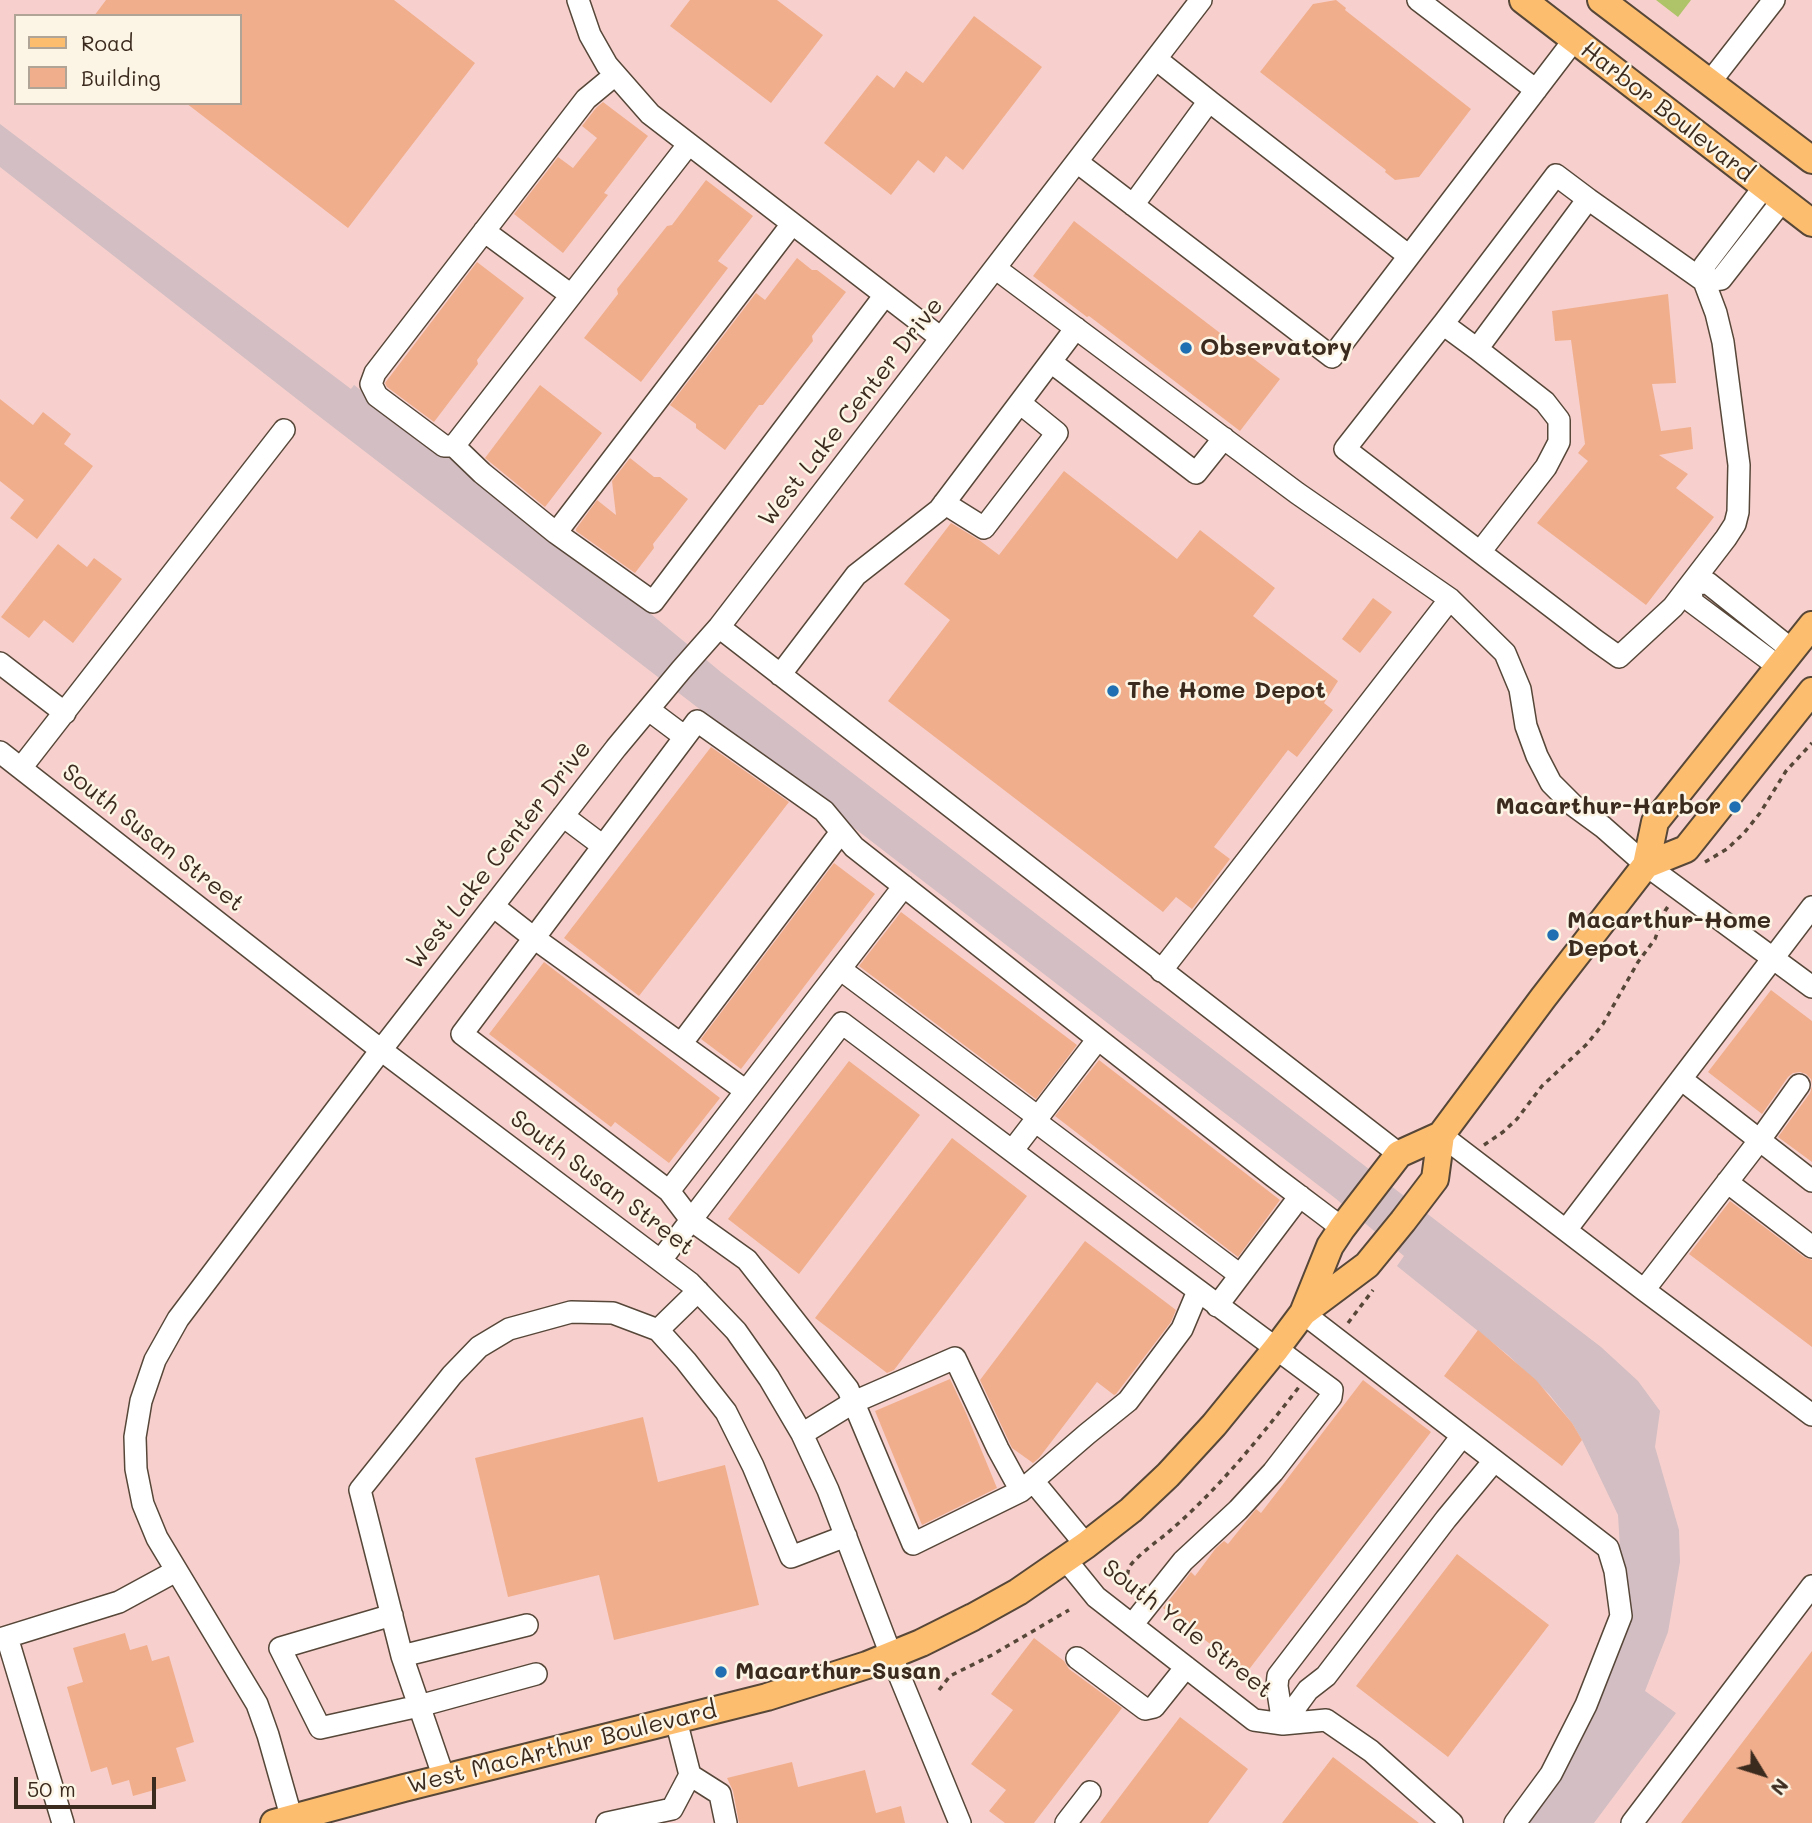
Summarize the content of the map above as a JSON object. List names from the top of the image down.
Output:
{
  "streets": {
    "main road": ["Harbor Boulevard", "West MacArthur Boulevard"],
    "street": ["West Lake Center Drive", "South Susan Street", "South Yale Street"]
  },
  "crossings": [
    ["West Lake Center Drive", "South Susan Street"],
    ["West Lake Center Drive", "West MacArthur Boulevard"],
    ["South Susan Street", "West MacArthur Boulevard"],
    ["South Yale Street", "West MacArthur Boulevard"]
  ],
  "places": [
    "Observatory",
    "The Home Depot",
    "Macarthur-Harbor",
    "Macarthur-Home Depot",
    "Macarthur-Susan"
  ],
  "legend": ["Road", "Building"],
  "scale_bar": "50 m",
  "north": "bottom right"
}
